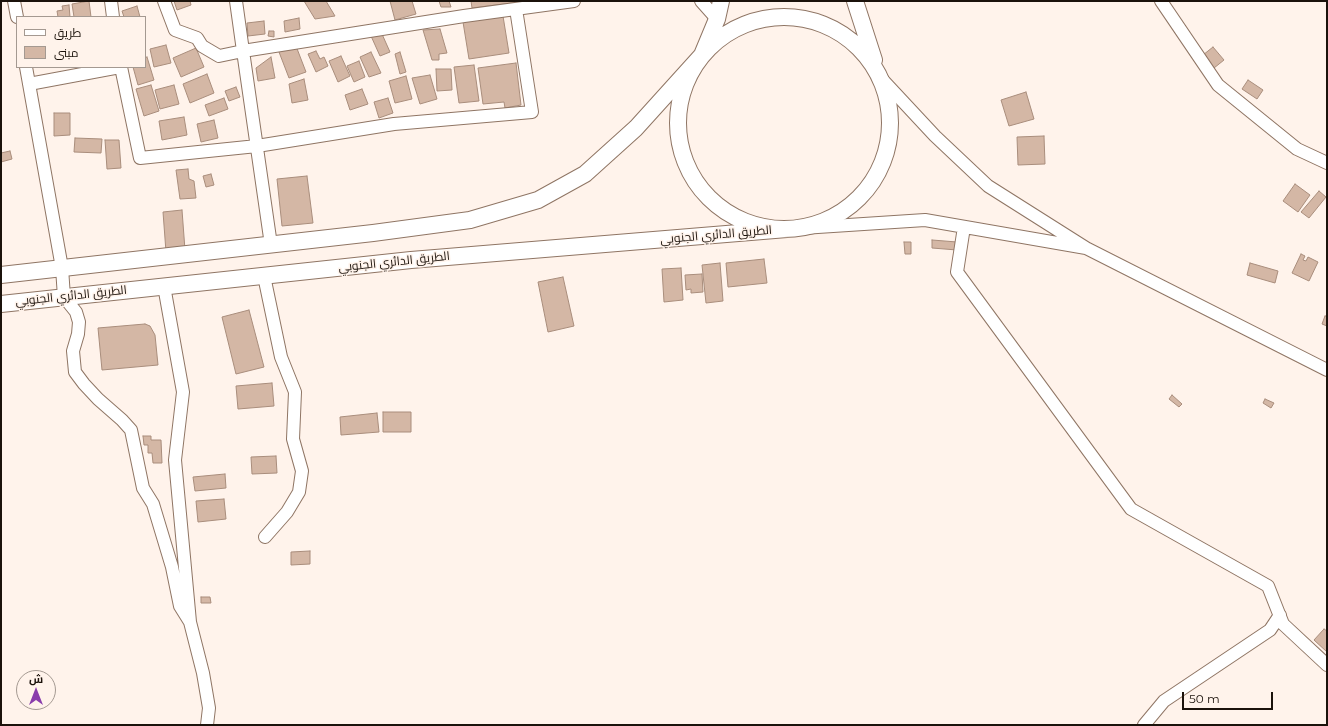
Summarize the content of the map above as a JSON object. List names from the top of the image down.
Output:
{
  "streets": {
    "main road": ["الطريق الدائري الجنوبي"]
  },
  "legend": ["طريق", "مبنى"],
  "scale_bar": "50 m",
  "north": "top"
}
